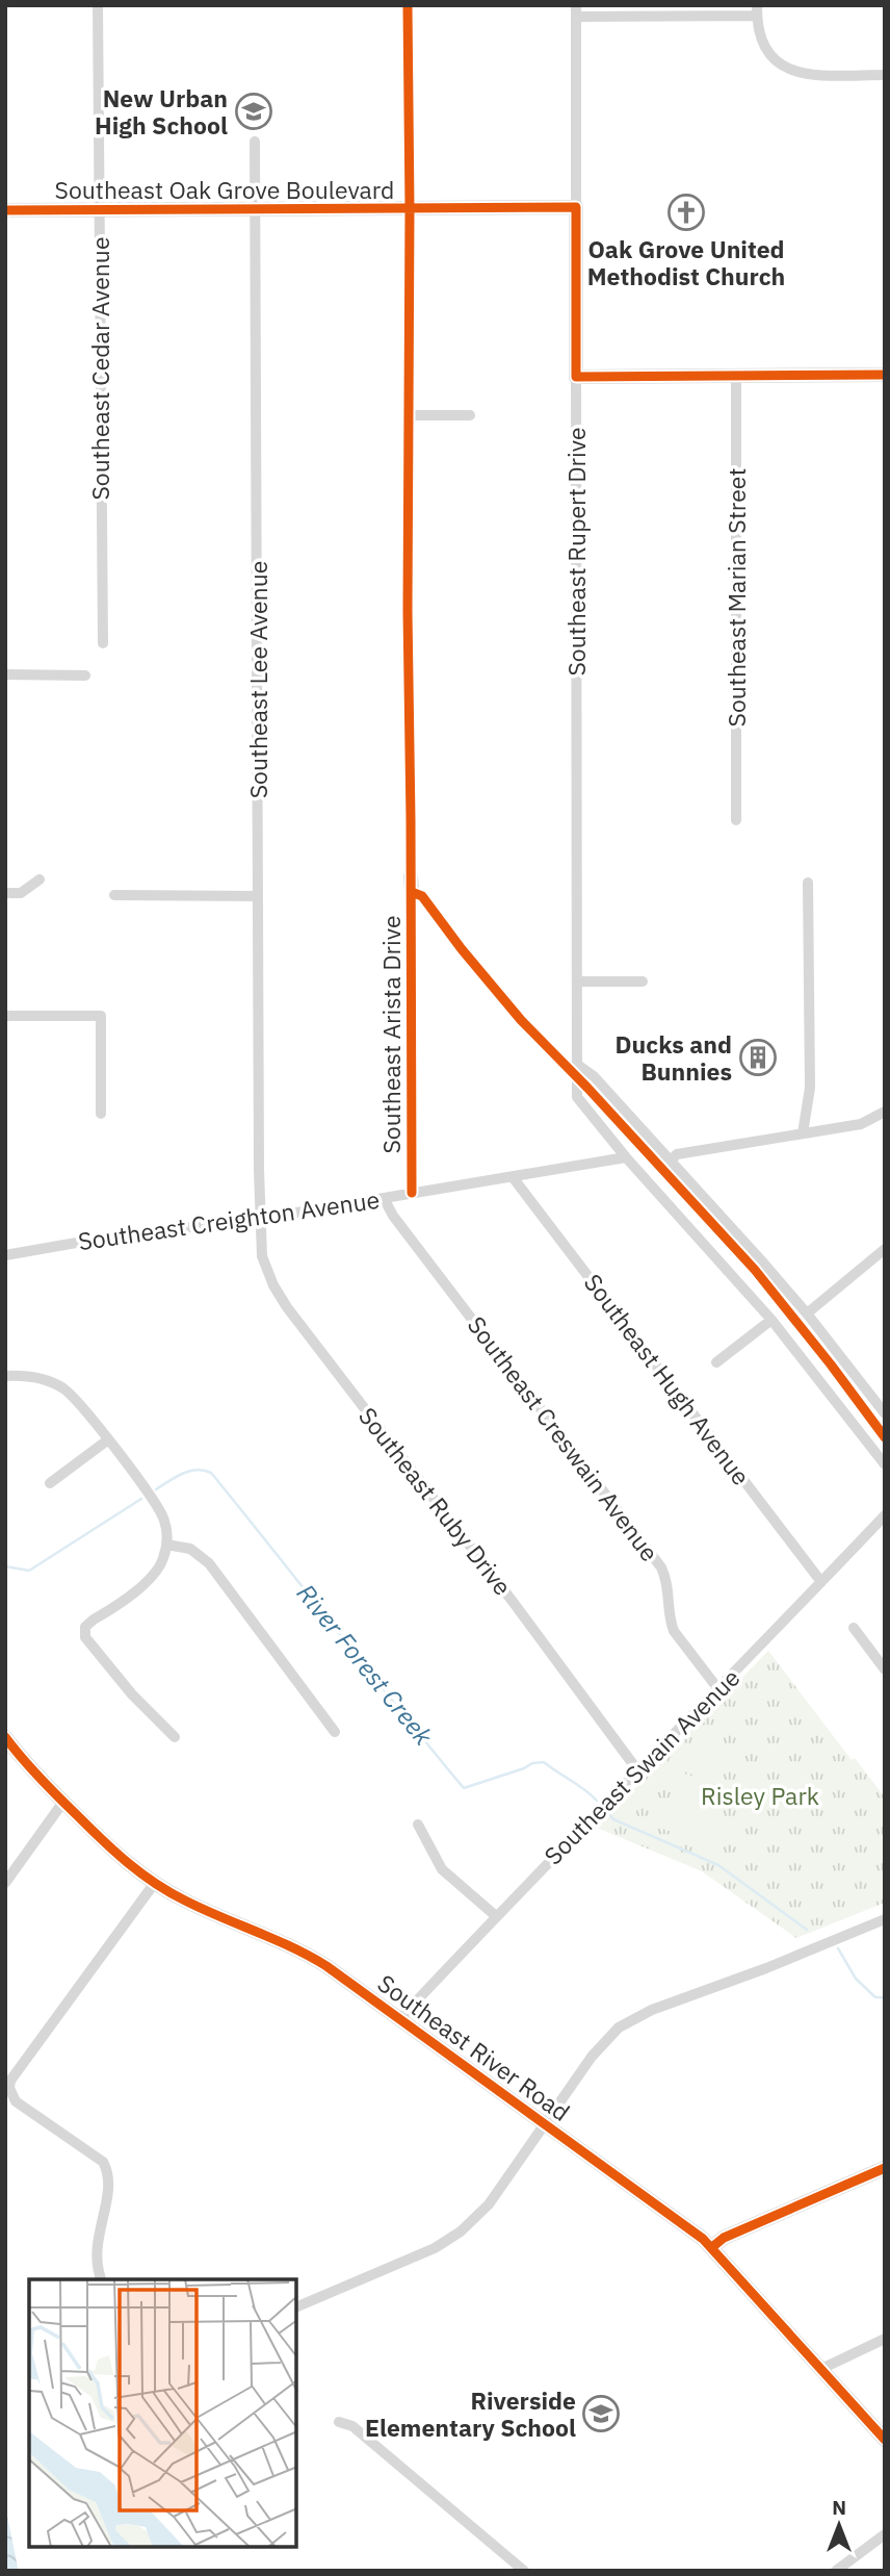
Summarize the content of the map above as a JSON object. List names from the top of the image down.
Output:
{
  "streets": {
    "street": [
      "Southeast Oak Grove Boulevard",
      "Southeast Cedar Avenue",
      "Southeast Rupert Drive",
      "Southeast Marian Street",
      "Southeast Lee Avenue",
      "Southeast Arista Drive",
      "Southeast Creighton Avenue",
      "Southeast Hugh Avenue",
      "Southeast Creswain Avenue",
      "Southeast Ruby Drive",
      "Southeast Swain Avenue",
      "Southeast River Road"
    ]
  },
  "crossings": [
    ["Southeast Oak Grove Boulevard", "Southeast Cedar Avenue"],
    ["Southeast Oak Grove Boulevard", "Southeast Rupert Drive"],
    ["Southeast Oak Grove Boulevard", "Southeast Lee Avenue"],
    ["Southeast Rupert Drive", "Southeast Creighton Avenue"],
    ["Southeast Lee Avenue", "Southeast Creighton Avenue"],
    ["Southeast Lee Avenue", "Southeast Ruby Drive"],
    ["Southeast Arista Drive", "Southeast Creighton Avenue"],
    ["Southeast Creighton Avenue", "Southeast Hugh Avenue"],
    ["Southeast Creighton Avenue", "Southeast Creswain Avenue"],
    ["Southeast Creighton Avenue", "Southeast Ruby Drive"],
    ["Southeast Hugh Avenue", "Southeast Swain Avenue"],
    ["Southeast Creswain Avenue", "Southeast Swain Avenue"],
    ["Southeast Ruby Drive", "Southeast Swain Avenue"],
    ["Southeast Swain Avenue", "Southeast River Road"]
  ],
  "water": ["River Forest Creek"],
  "parks": ["Risley Park"],
  "places": {
    "school or university": ["New Urban High School", "Riverside Elementary School"],
    "church": ["Oak Grove United Methodist Church"],
    "building": ["Ducks and Bunnies"]
  },
  "north": "top"
}
